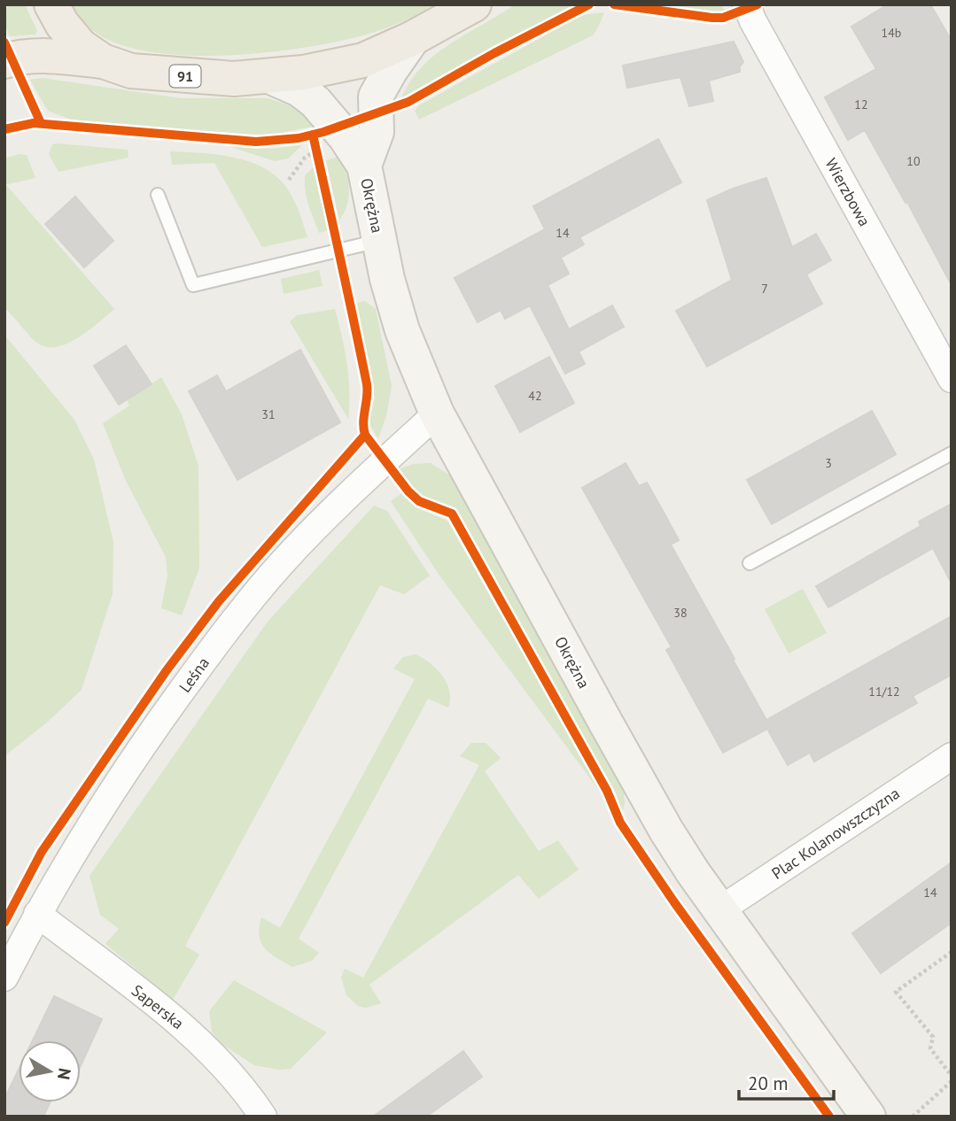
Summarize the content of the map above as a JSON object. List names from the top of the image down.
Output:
{
  "streets": {
    "main road": ["91"],
    "street": [
      "Wierzbowa",
      "Okrężna",
      "Leśna",
      "Plac Kolanowszczyzna",
      "Saperska"
    ]
  },
  "crossings": [
    ["91", "Okrężna"],
    ["Okrężna", "Leśna"],
    ["Okrężna", "Plac Kolanowszczyzna"],
    ["Leśna", "Saperska"]
  ],
  "house_numbers": [
    "14b",
    "12",
    "10",
    "14",
    "7",
    "42",
    "31",
    "3",
    "38",
    "11/12",
    "14"
  ],
  "scale_bar": "20 m",
  "north": "right"
}
